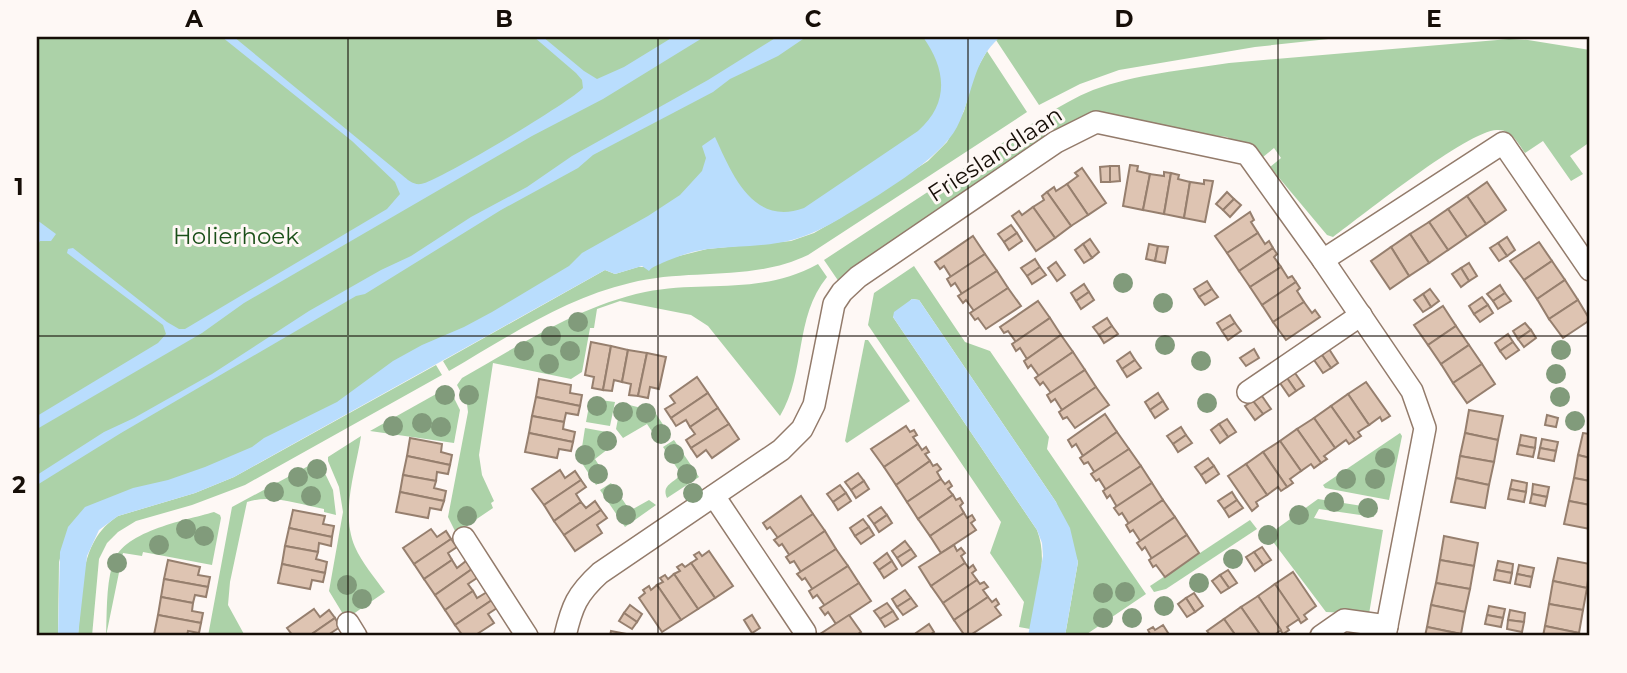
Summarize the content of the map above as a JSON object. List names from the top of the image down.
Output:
{
  "streets": {
    "street": ["Frieslandlaan"]
  },
  "parks": ["Holierhoek"],
  "grid": {
    "columns": [
      "A",
      "B",
      "C",
      "D",
      "E"
    ],
    "rows": ["1", "2"]
  }
}
